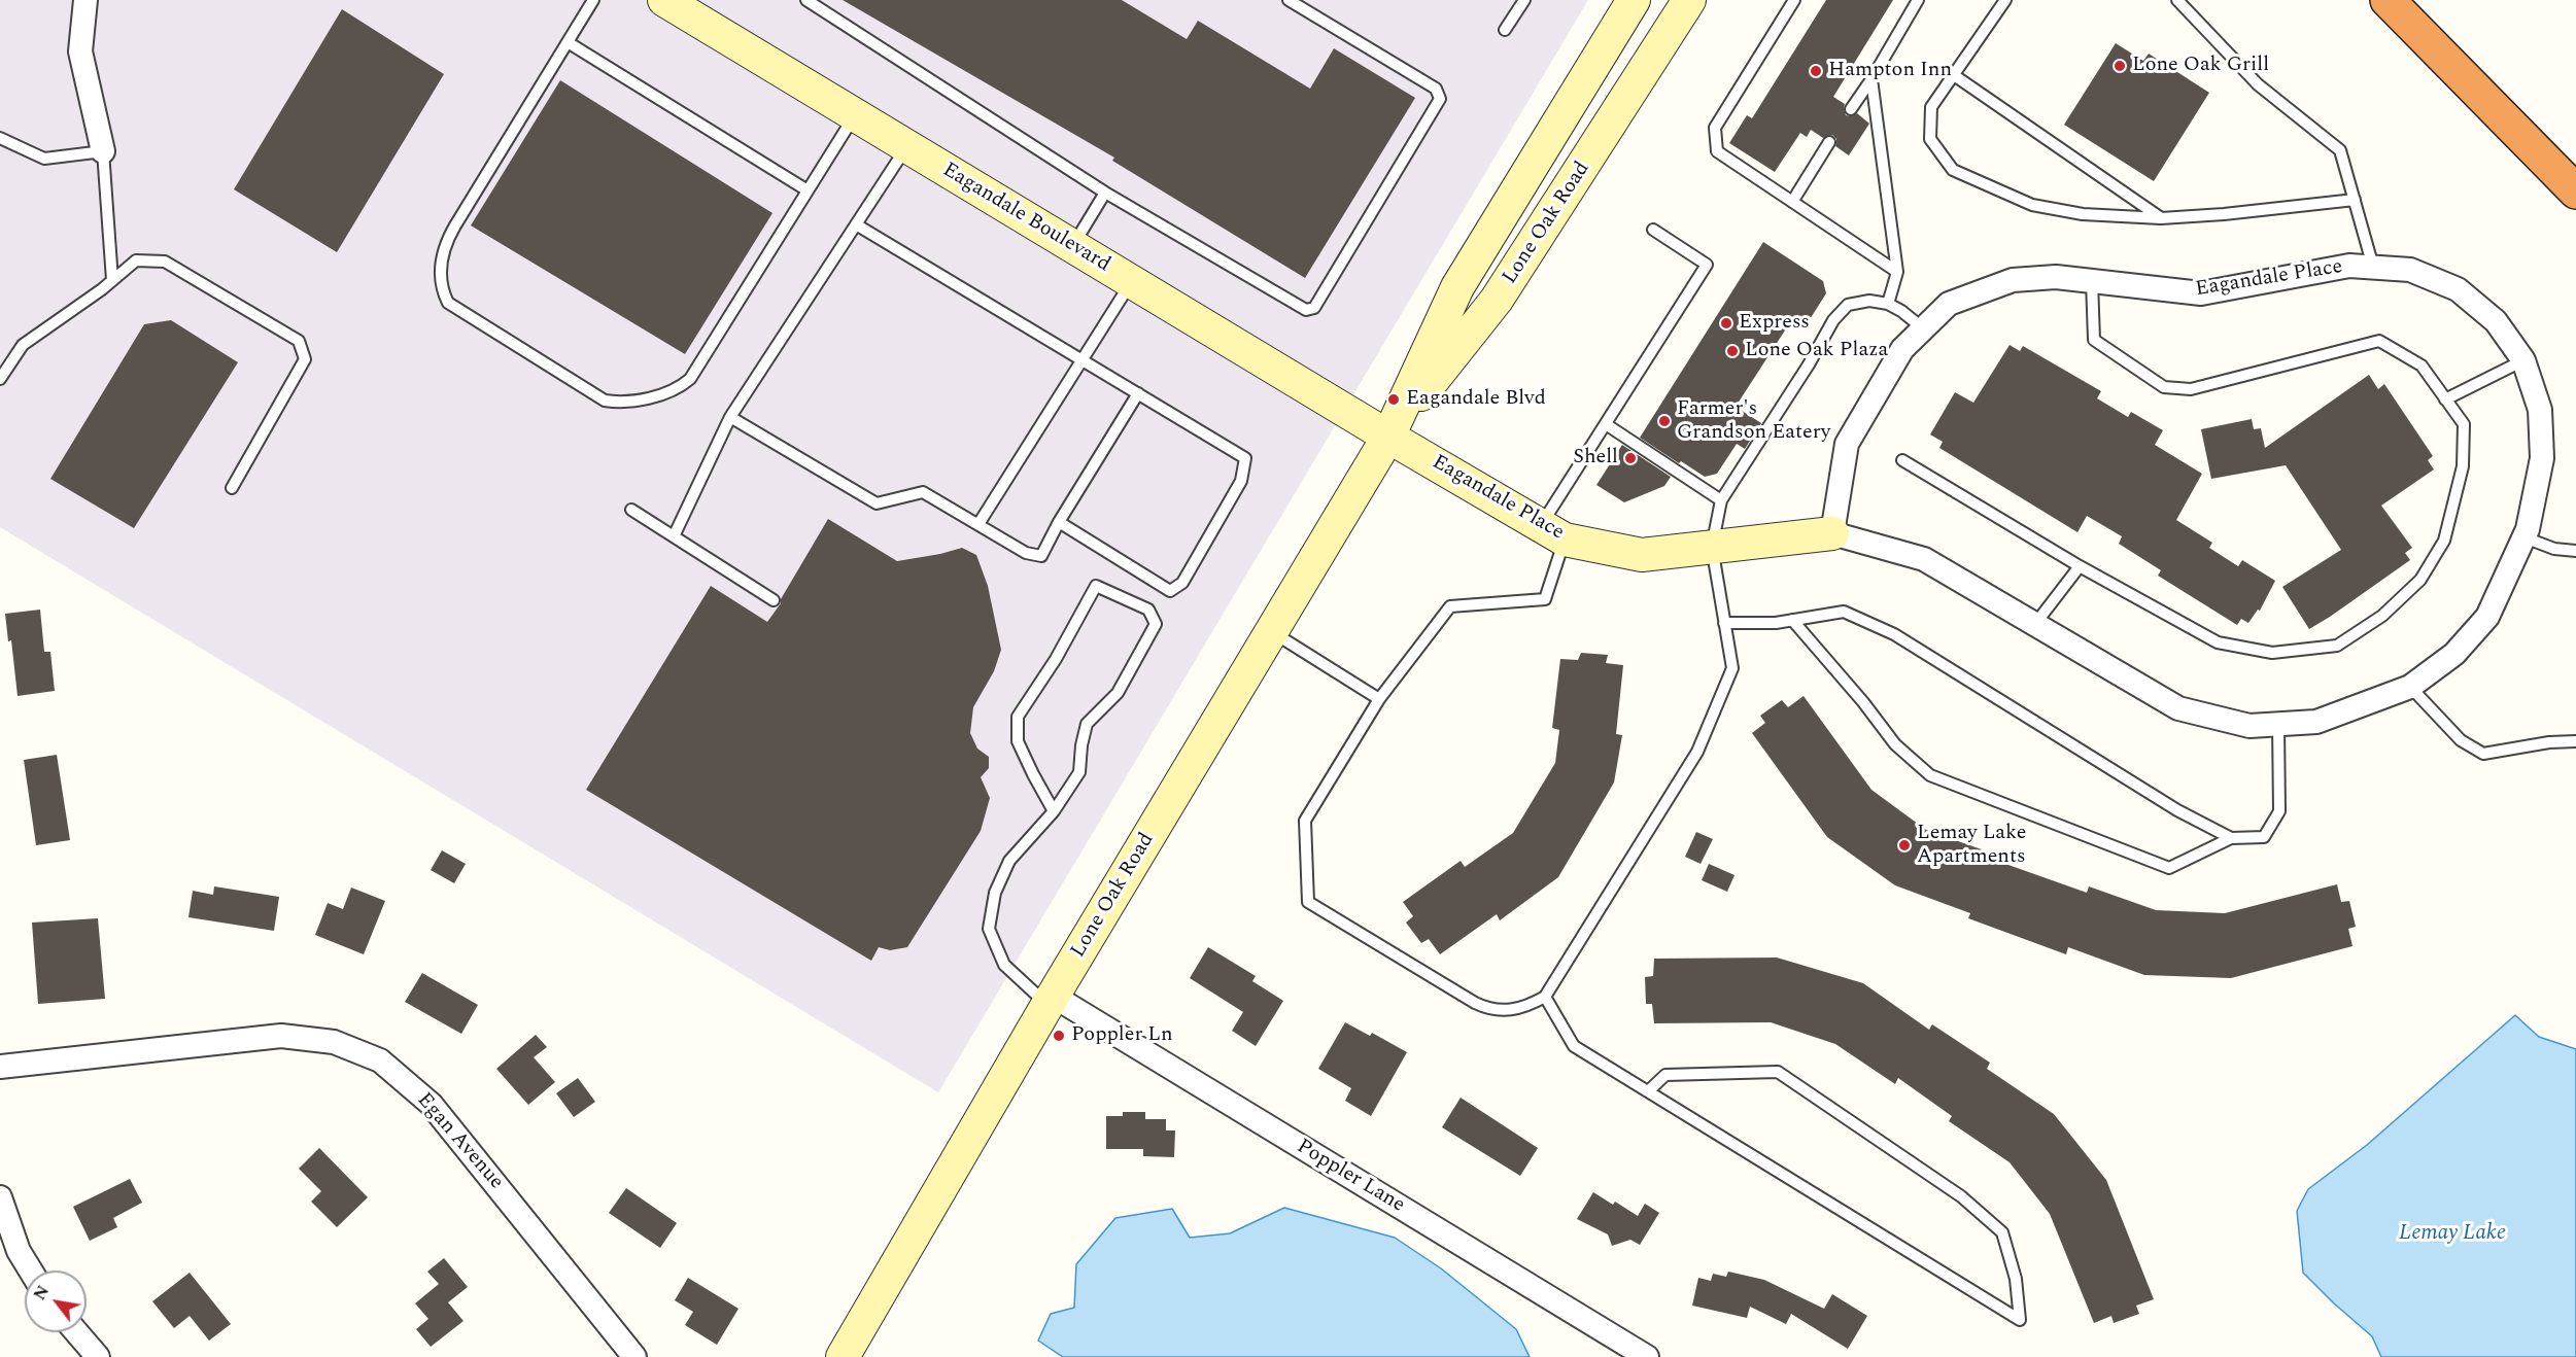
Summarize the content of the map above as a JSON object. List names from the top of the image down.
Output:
{
  "streets": {
    "main road": ["Eagandale Boulevard", "Lone Oak Road", "Eagandale Place"],
    "street": ["Egan Avenue", "Poppler Lane"]
  },
  "crossings": [
    ["Eagandale Boulevard", "Lone Oak Road"],
    ["Eagandale Boulevard", "Eagandale Place"],
    ["Lone Oak Road", "Eagandale Place"],
    ["Lone Oak Road", "Poppler Lane"]
  ],
  "water": ["Lemay Lake"],
  "places": [
    "Lone Oak Grill",
    "Hampton Inn",
    "Express",
    "Lone Oak Plaza",
    "Eagandale Blvd",
    "Farmer's Grandson Eatery",
    "Shell",
    "Lemay Lake Apartments",
    "Poppler Ln"
  ],
  "north": "top left"
}
